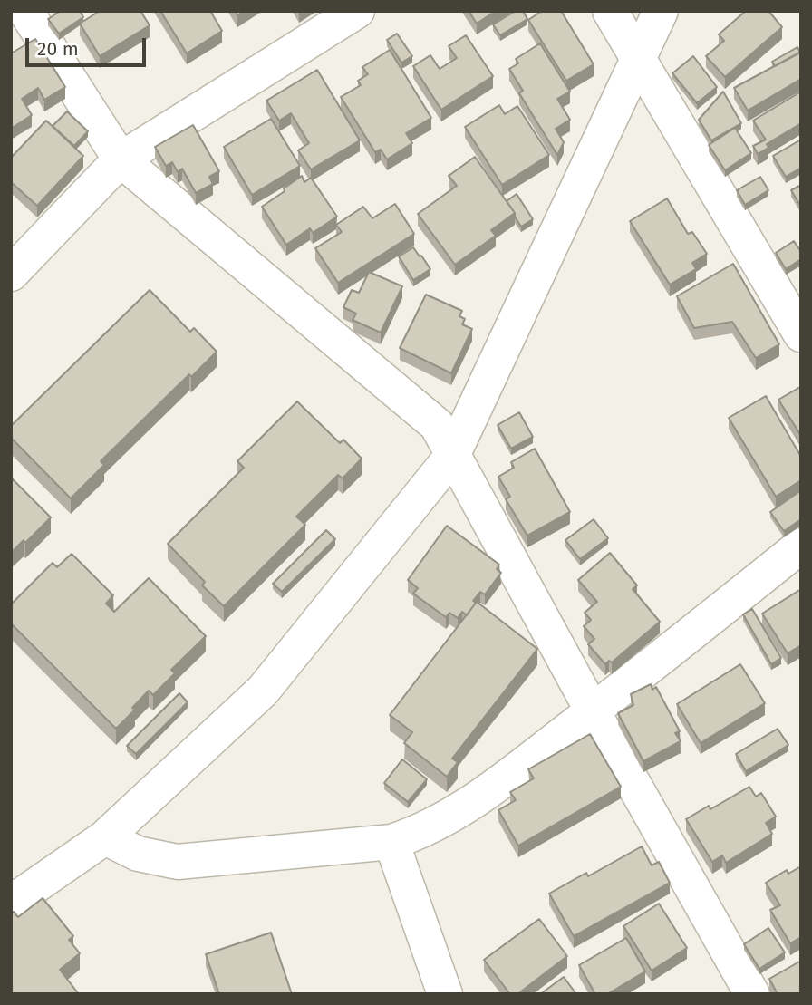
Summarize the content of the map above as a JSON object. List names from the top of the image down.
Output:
{
  "scale_bar": "20 m"
}
